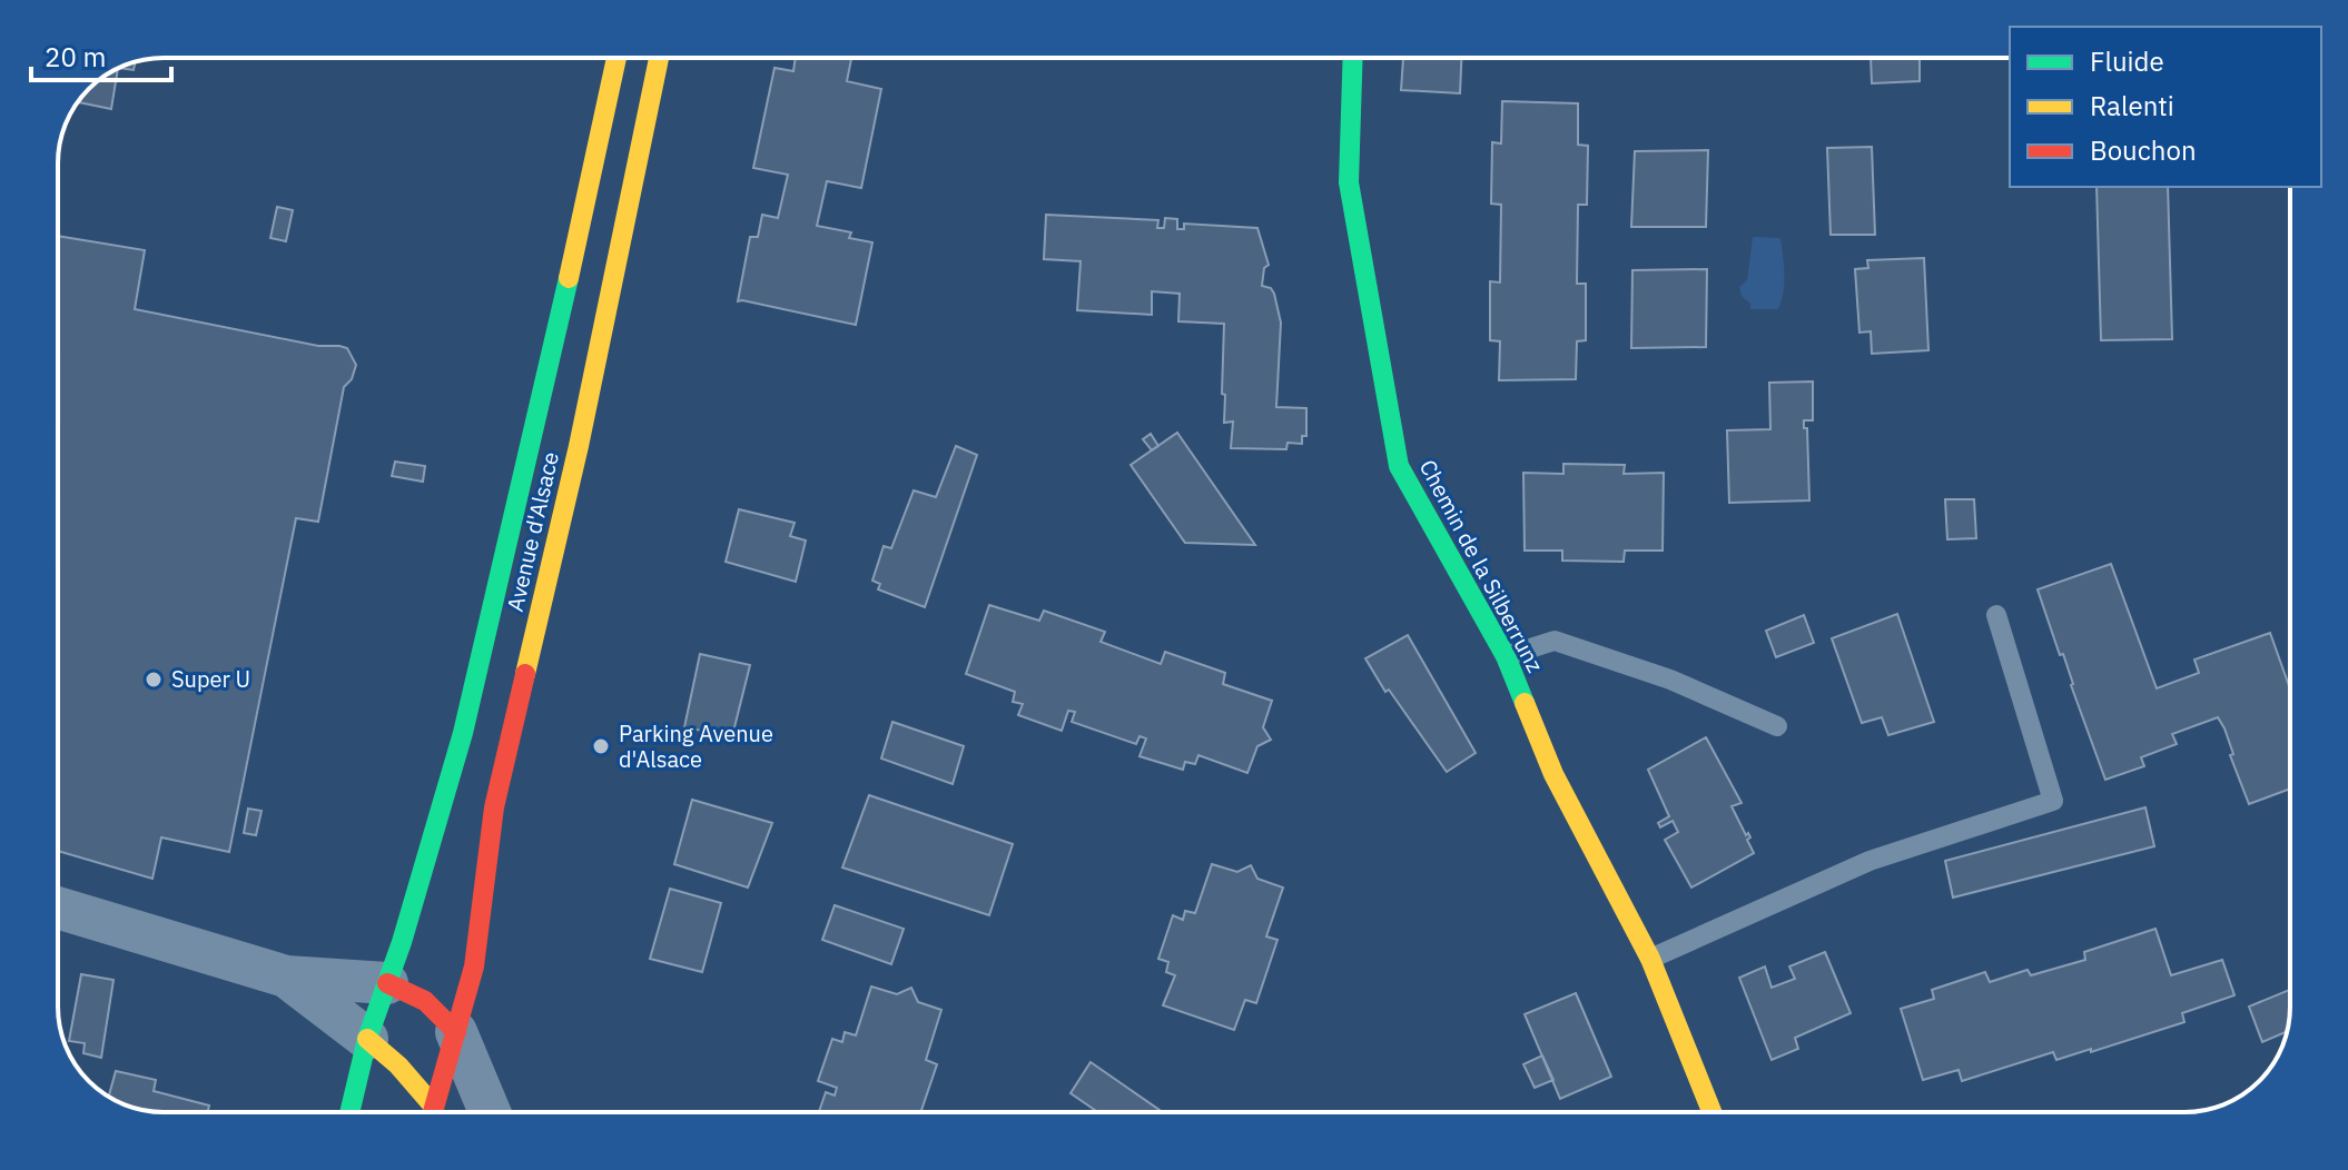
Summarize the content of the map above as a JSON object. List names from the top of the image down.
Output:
{
  "streets": {
    "main road": ["Avenue d'Alsace", "Chemin de la Silberrunz"]
  },
  "places": ["Super U", "Parking Avenue d'Alsace"],
  "legend": ["Fluide", "Ralenti", "Bouchon"],
  "scale_bar": "20 m"
}
